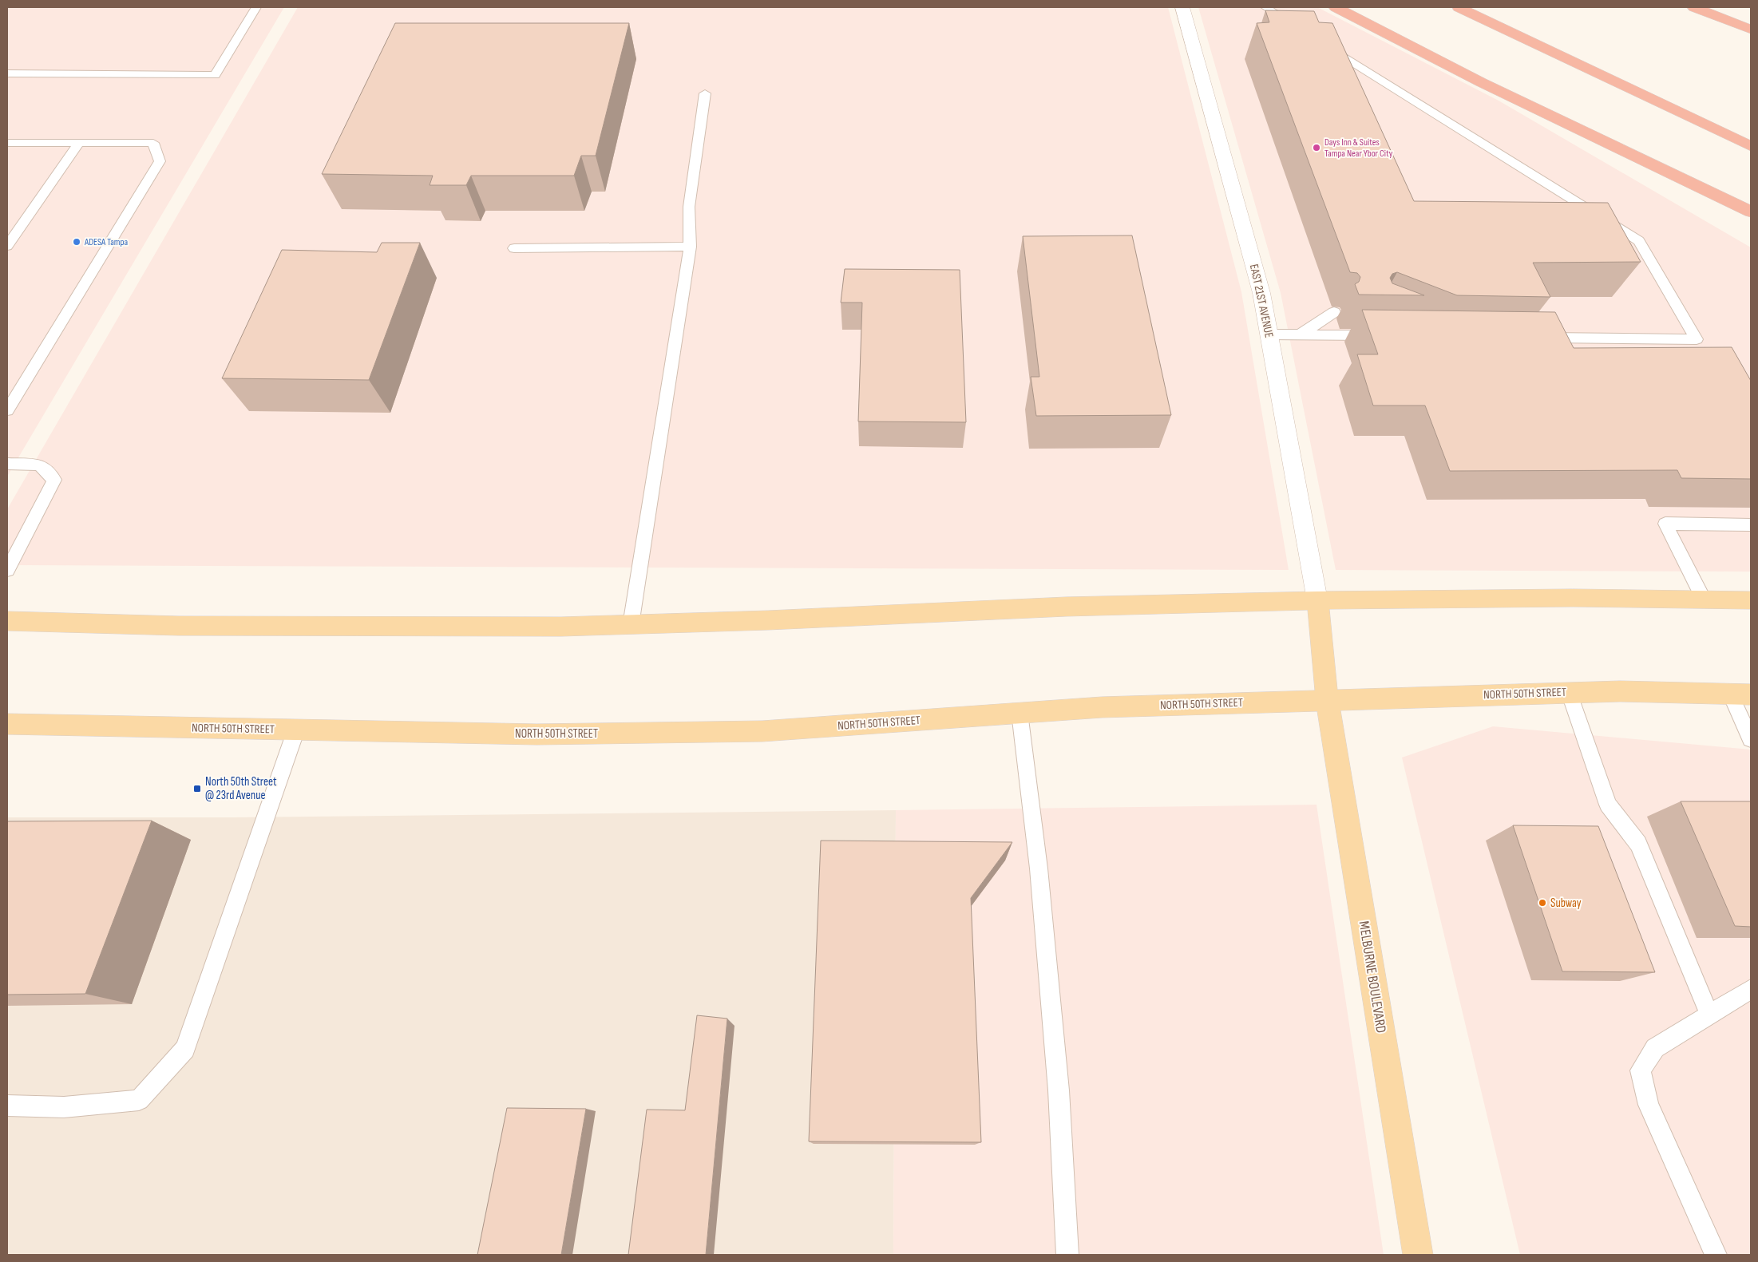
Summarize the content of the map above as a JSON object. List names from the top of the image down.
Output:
{
  "streets": {
    "main road": ["NORTH 50TH STREET", "MELBURNE BOULEVARD"],
    "street": ["EAST 21ST AVENUE"]
  },
  "crossings": [
    ["EAST 21ST AVENUE", "MELBURNE BOULEVARD"],
    ["NORTH 50TH STREET", "MELBURNE BOULEVARD"]
  ],
  "places": {
    "other": ["Days Inn & Suites Tampa Near Ybor City", "ADESA Tampa", "Subway"],
    "transit": ["North 50th Street @ 23rd Avenue"]
  }
}
